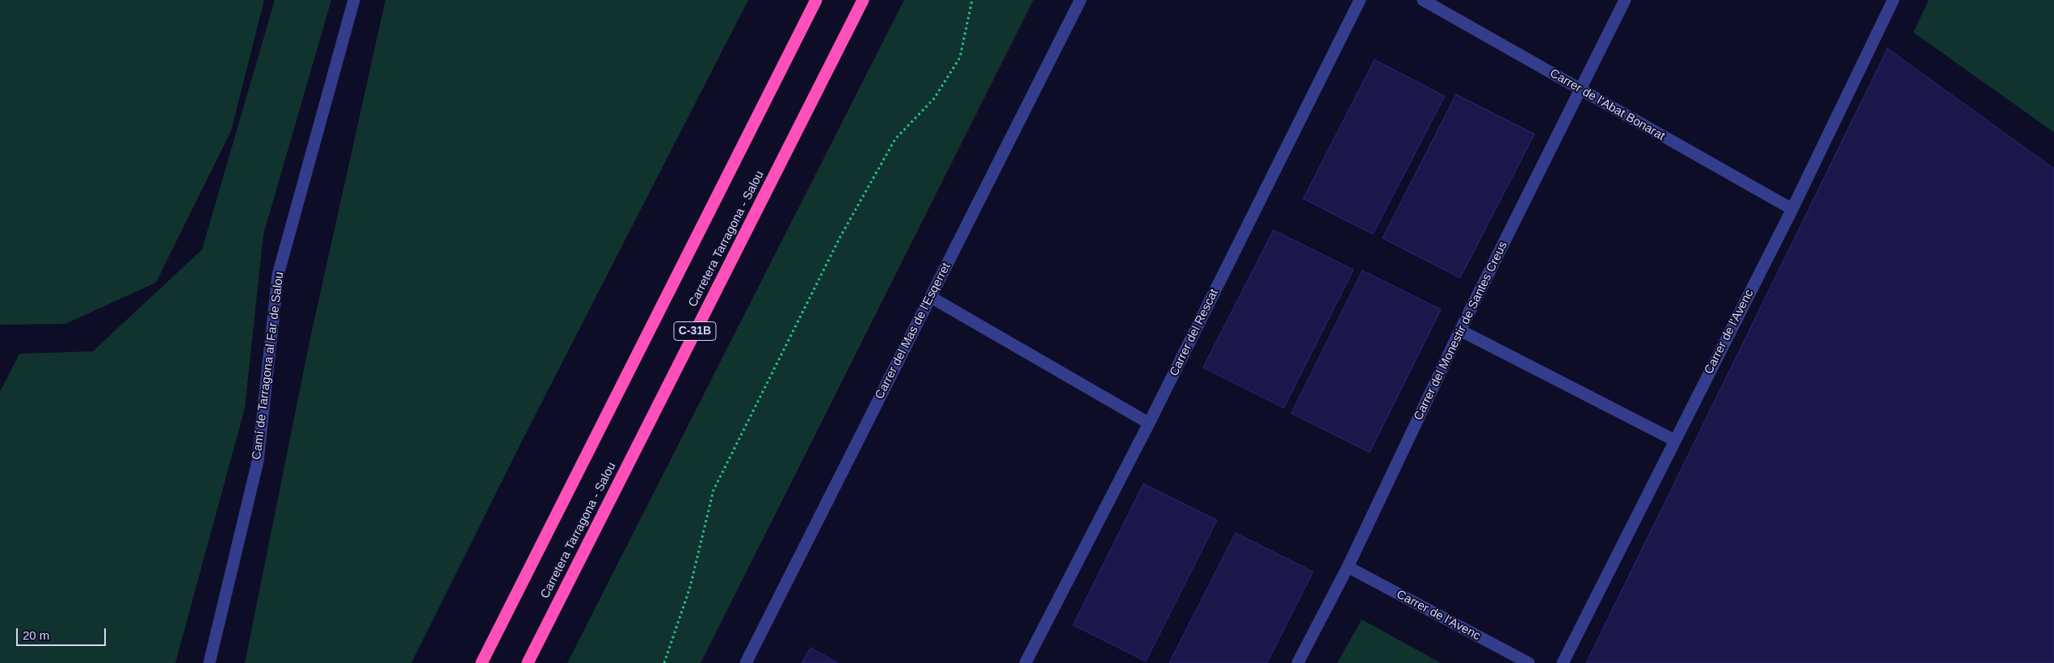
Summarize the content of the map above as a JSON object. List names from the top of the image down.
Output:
{
  "streets": {
    "highway": ["Carretera Tarragona - Salou", "C-31B"],
    "street": [
      "Carrer de l'Abat Bonarat",
      "Carrer del Mas de l'Esqerret",
      "Carrer del Monestir de Santes Creus",
      "Carrer de l'Avenc",
      "Carrer del Rescat",
      "Camí de Tarragona al Far de Salou"
    ]
  },
  "crossings": [
    ["Carrer de l'Abat Bonarat", "Carrer del Monestir de Santes Creus"],
    ["Carrer de l'Abat Bonarat", "Carrer de l'Avenc"],
    ["Carrer del Monestir de Santes Creus", "Carrer de l'Avenc"]
  ],
  "scale_bar": "20 m"
}
